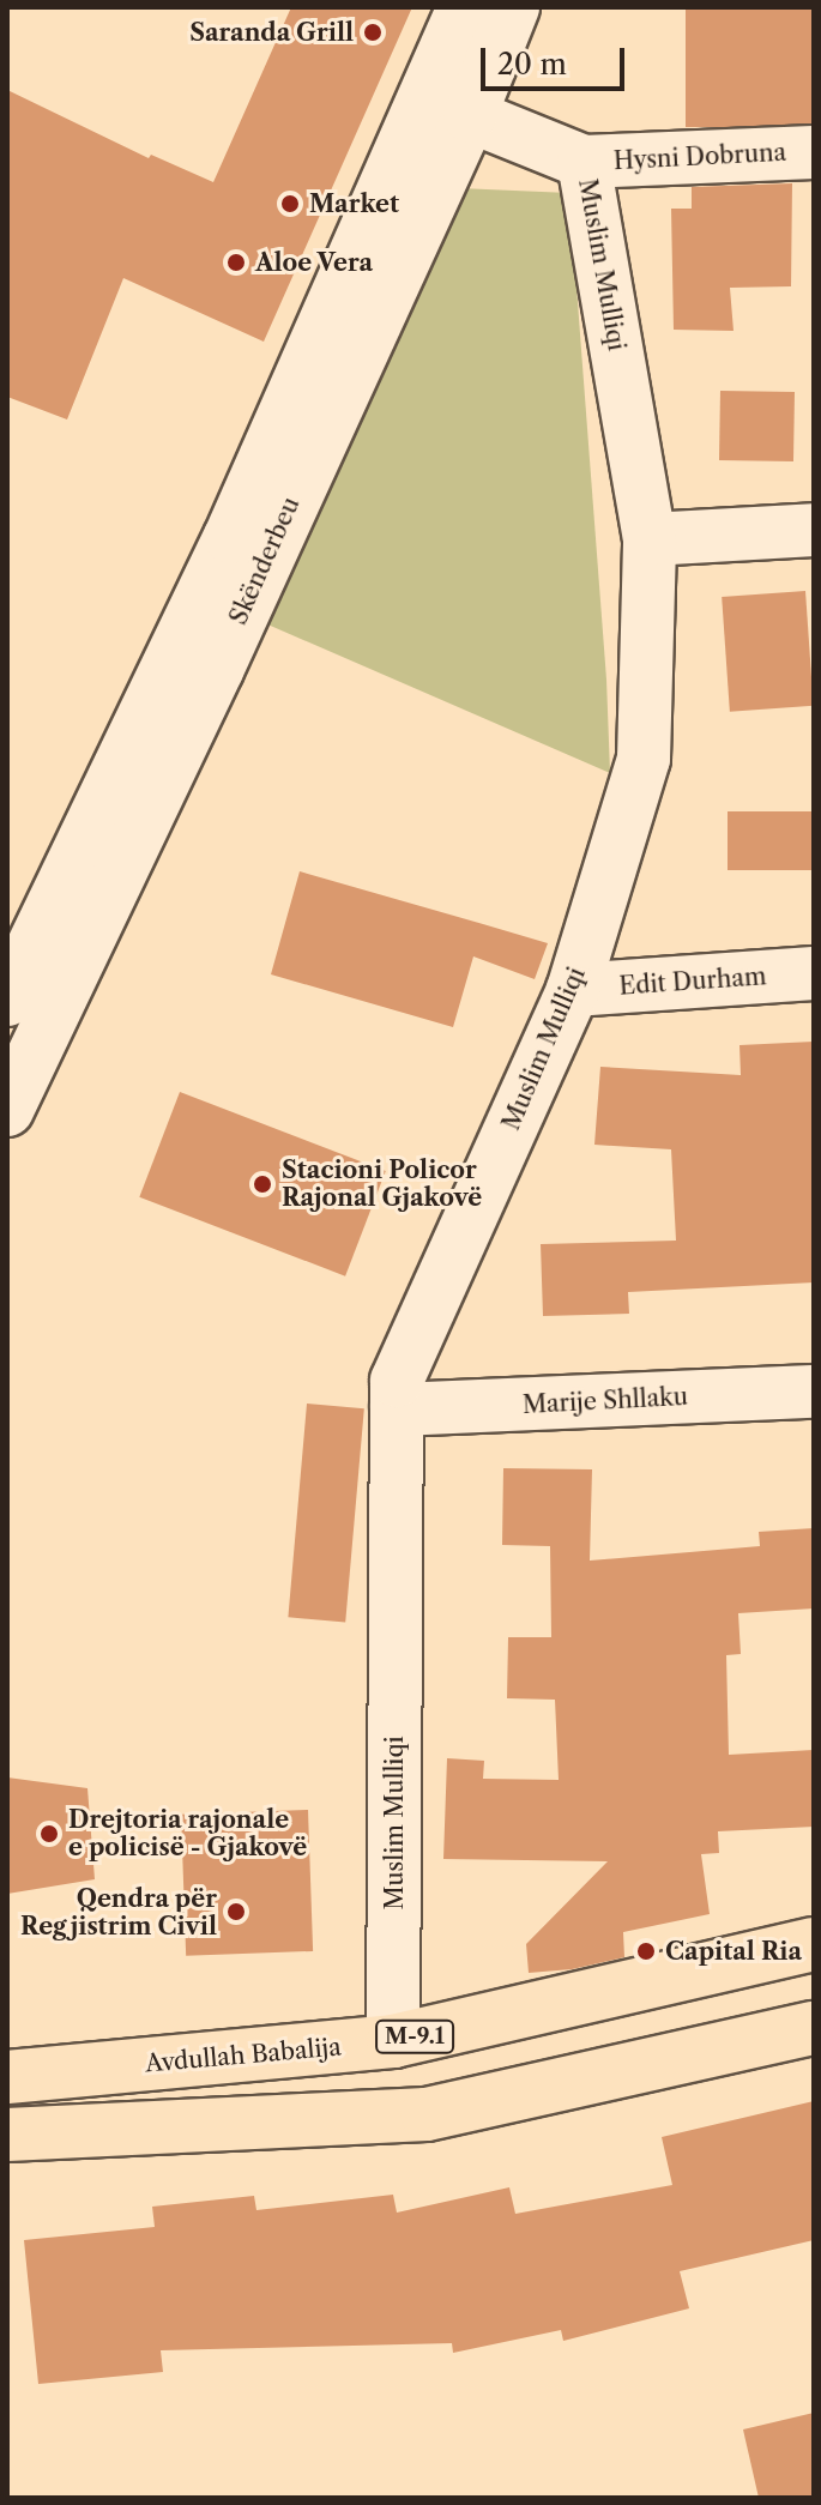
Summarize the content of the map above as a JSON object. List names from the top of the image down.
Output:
{
  "streets": {
    "main road": ["M-9.1", "Avdullah Babalija"],
    "street": [
      "Hysni Dobruna",
      "Muslim Mulliqi",
      "Skënderbeu",
      "Edit Durham",
      "Marije Shllaku"
    ]
  },
  "crossings": [
    ["Hysni Dobruna", "Muslim Mulliqi"],
    ["Hysni Dobruna", "Skënderbeu"],
    ["Muslim Mulliqi", "Edit Durham"],
    ["Muslim Mulliqi", "Marije Shllaku"],
    ["Muslim Mulliqi", "Avdullah Babalija"]
  ],
  "places": [
    "Saranda Grill",
    "Market",
    "Aloe Vera",
    "Stacioni Policor Rajonal Gjakovë",
    "Drejtoria rajonale e policisë - Gjakovë",
    "Qendra për Regjistrim Civil",
    "Capital Ria"
  ],
  "scale_bar": "20 m"
}
